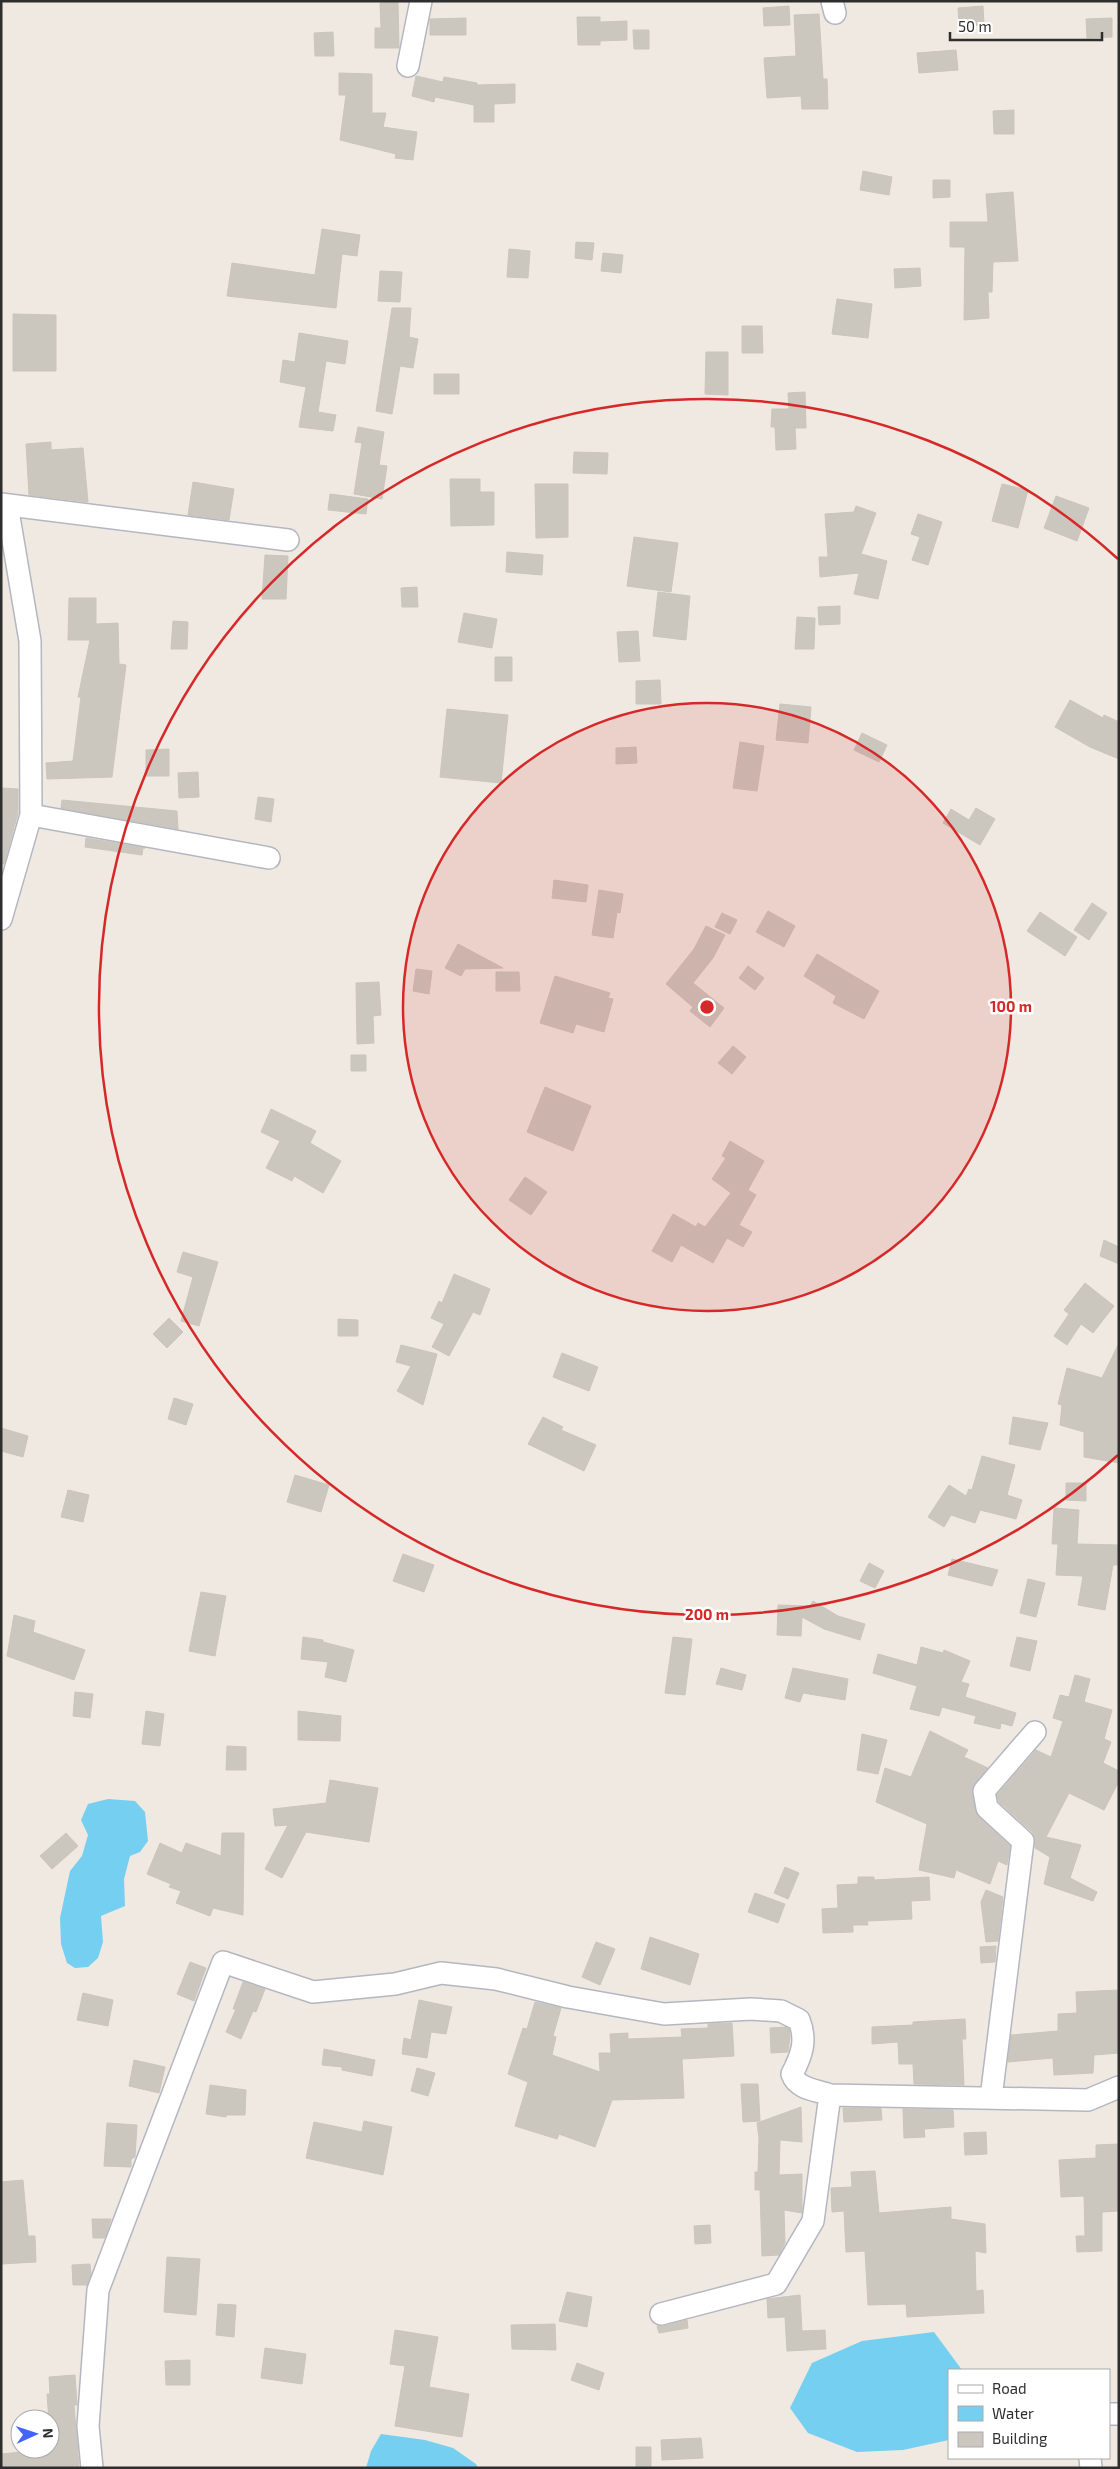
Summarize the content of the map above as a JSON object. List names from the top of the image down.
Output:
{
  "legend": ["Road", "Water", "Building"],
  "scale_bar": "50 m",
  "north": "right",
  "rings": ["100 m", "200 m"]
}
